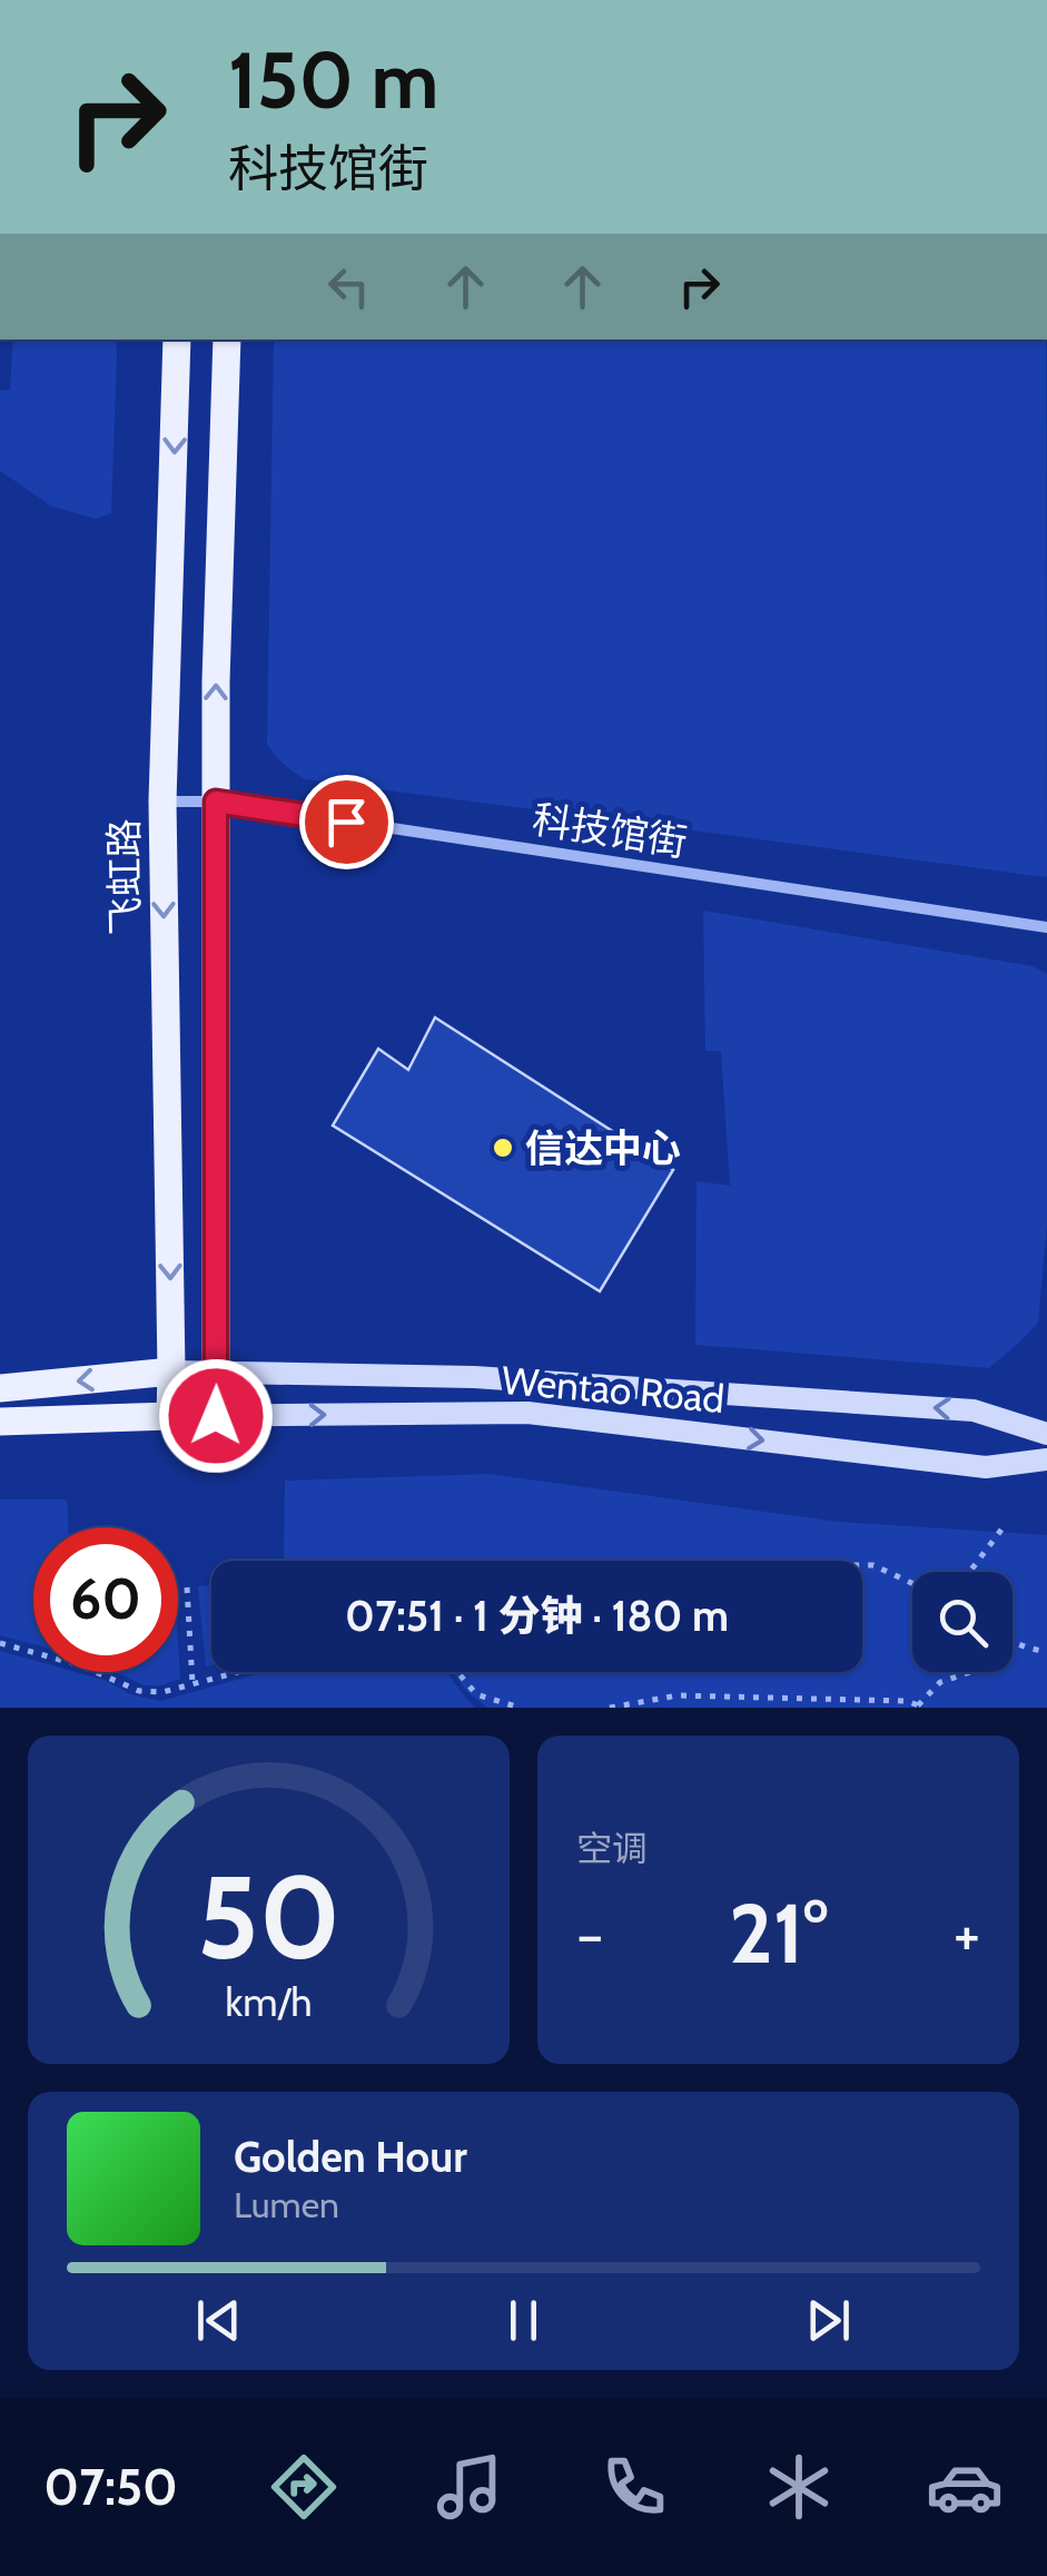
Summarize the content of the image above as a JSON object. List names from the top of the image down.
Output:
{
  "streets": {
    "main road": ["飞虹路", "Wentao Road"],
    "street": ["科技馆街"]
  },
  "crossings": [
    ["科技馆街", "飞虹路"],
    ["飞虹路", "Wentao Road"]
  ],
  "places": ["信达中心"],
  "page": {
    "turn": ["150 m", "科技馆街"],
    "limit": "60",
    "trip": "07:51 · 1 分钟 · 180 m",
    "tile": "空调",
    "heat": ["−", "21°", "+"],
    "song": ["Golden Hour", "Lumen"],
    "tabs": "07:50",
    "gauge": ["50", "km/h"]
  }
}
